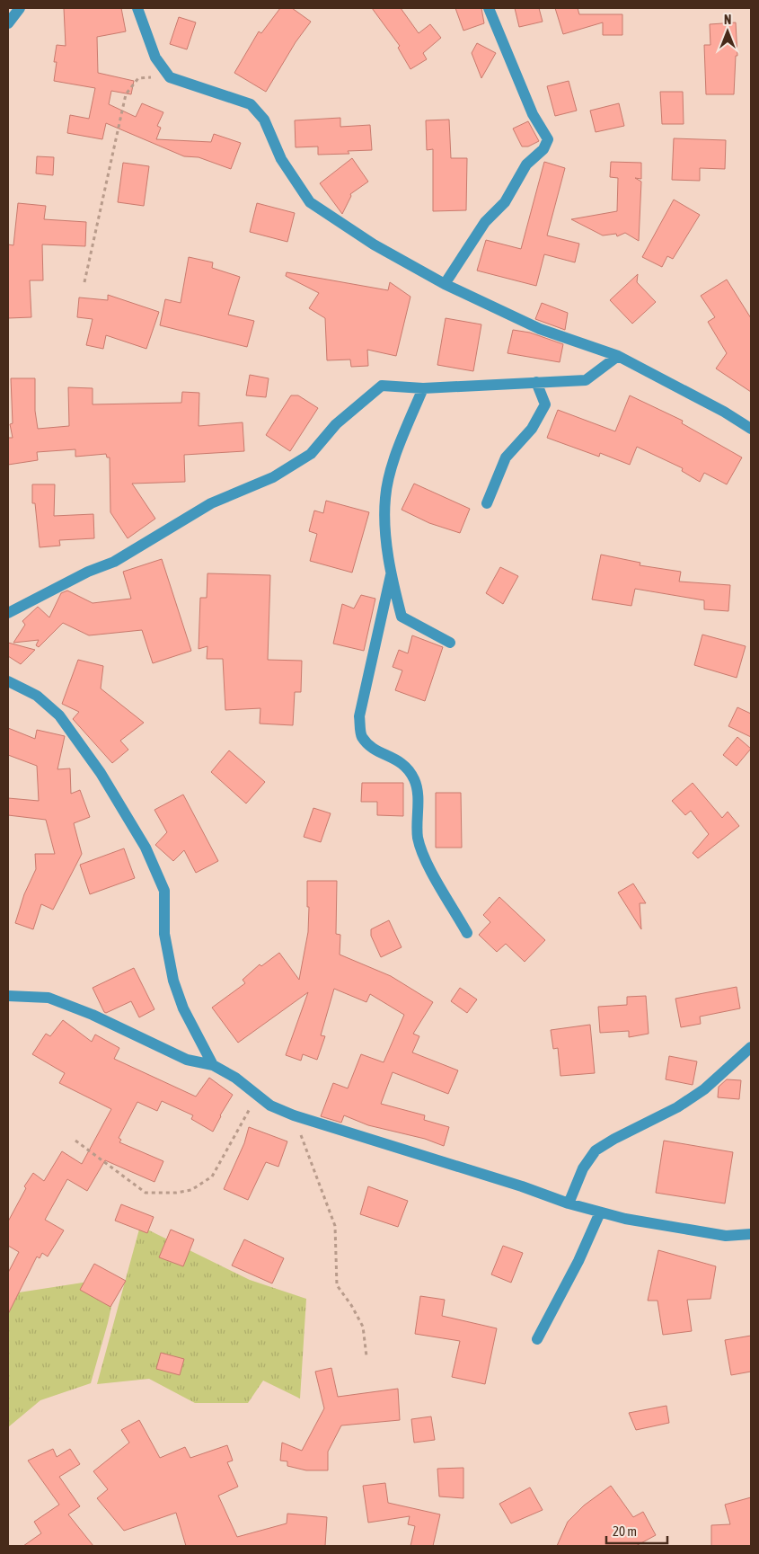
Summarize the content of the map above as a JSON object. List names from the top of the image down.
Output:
{
  "scale_bar": "20 m",
  "north": "top"
}
